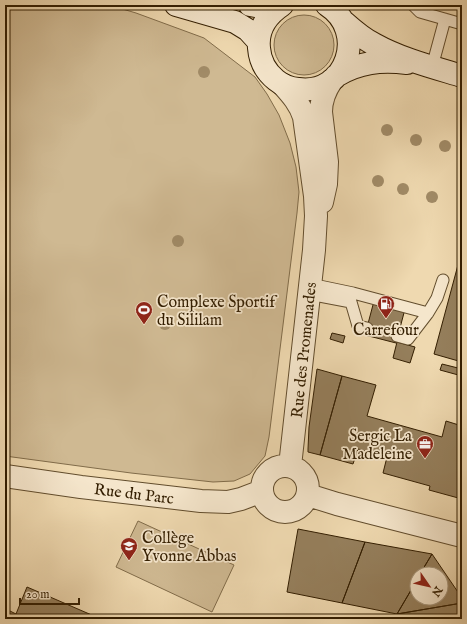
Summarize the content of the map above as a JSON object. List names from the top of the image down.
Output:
{
  "streets": {
    "street": ["Rue des Promenades", "Rue du Parc"]
  },
  "crossings": [
    ["Rue des Promenades", "Rue du Parc"]
  ],
  "places": {
    "fuel station": ["Carrefour"],
    "sports": ["Complexe Sportif du Sililam"],
    "office": ["Sergic La Madeleine"],
    "school or university": ["Collège Yvonne Abbas"]
  },
  "scale_bar": "20 m",
  "north": "bottom right"
}
